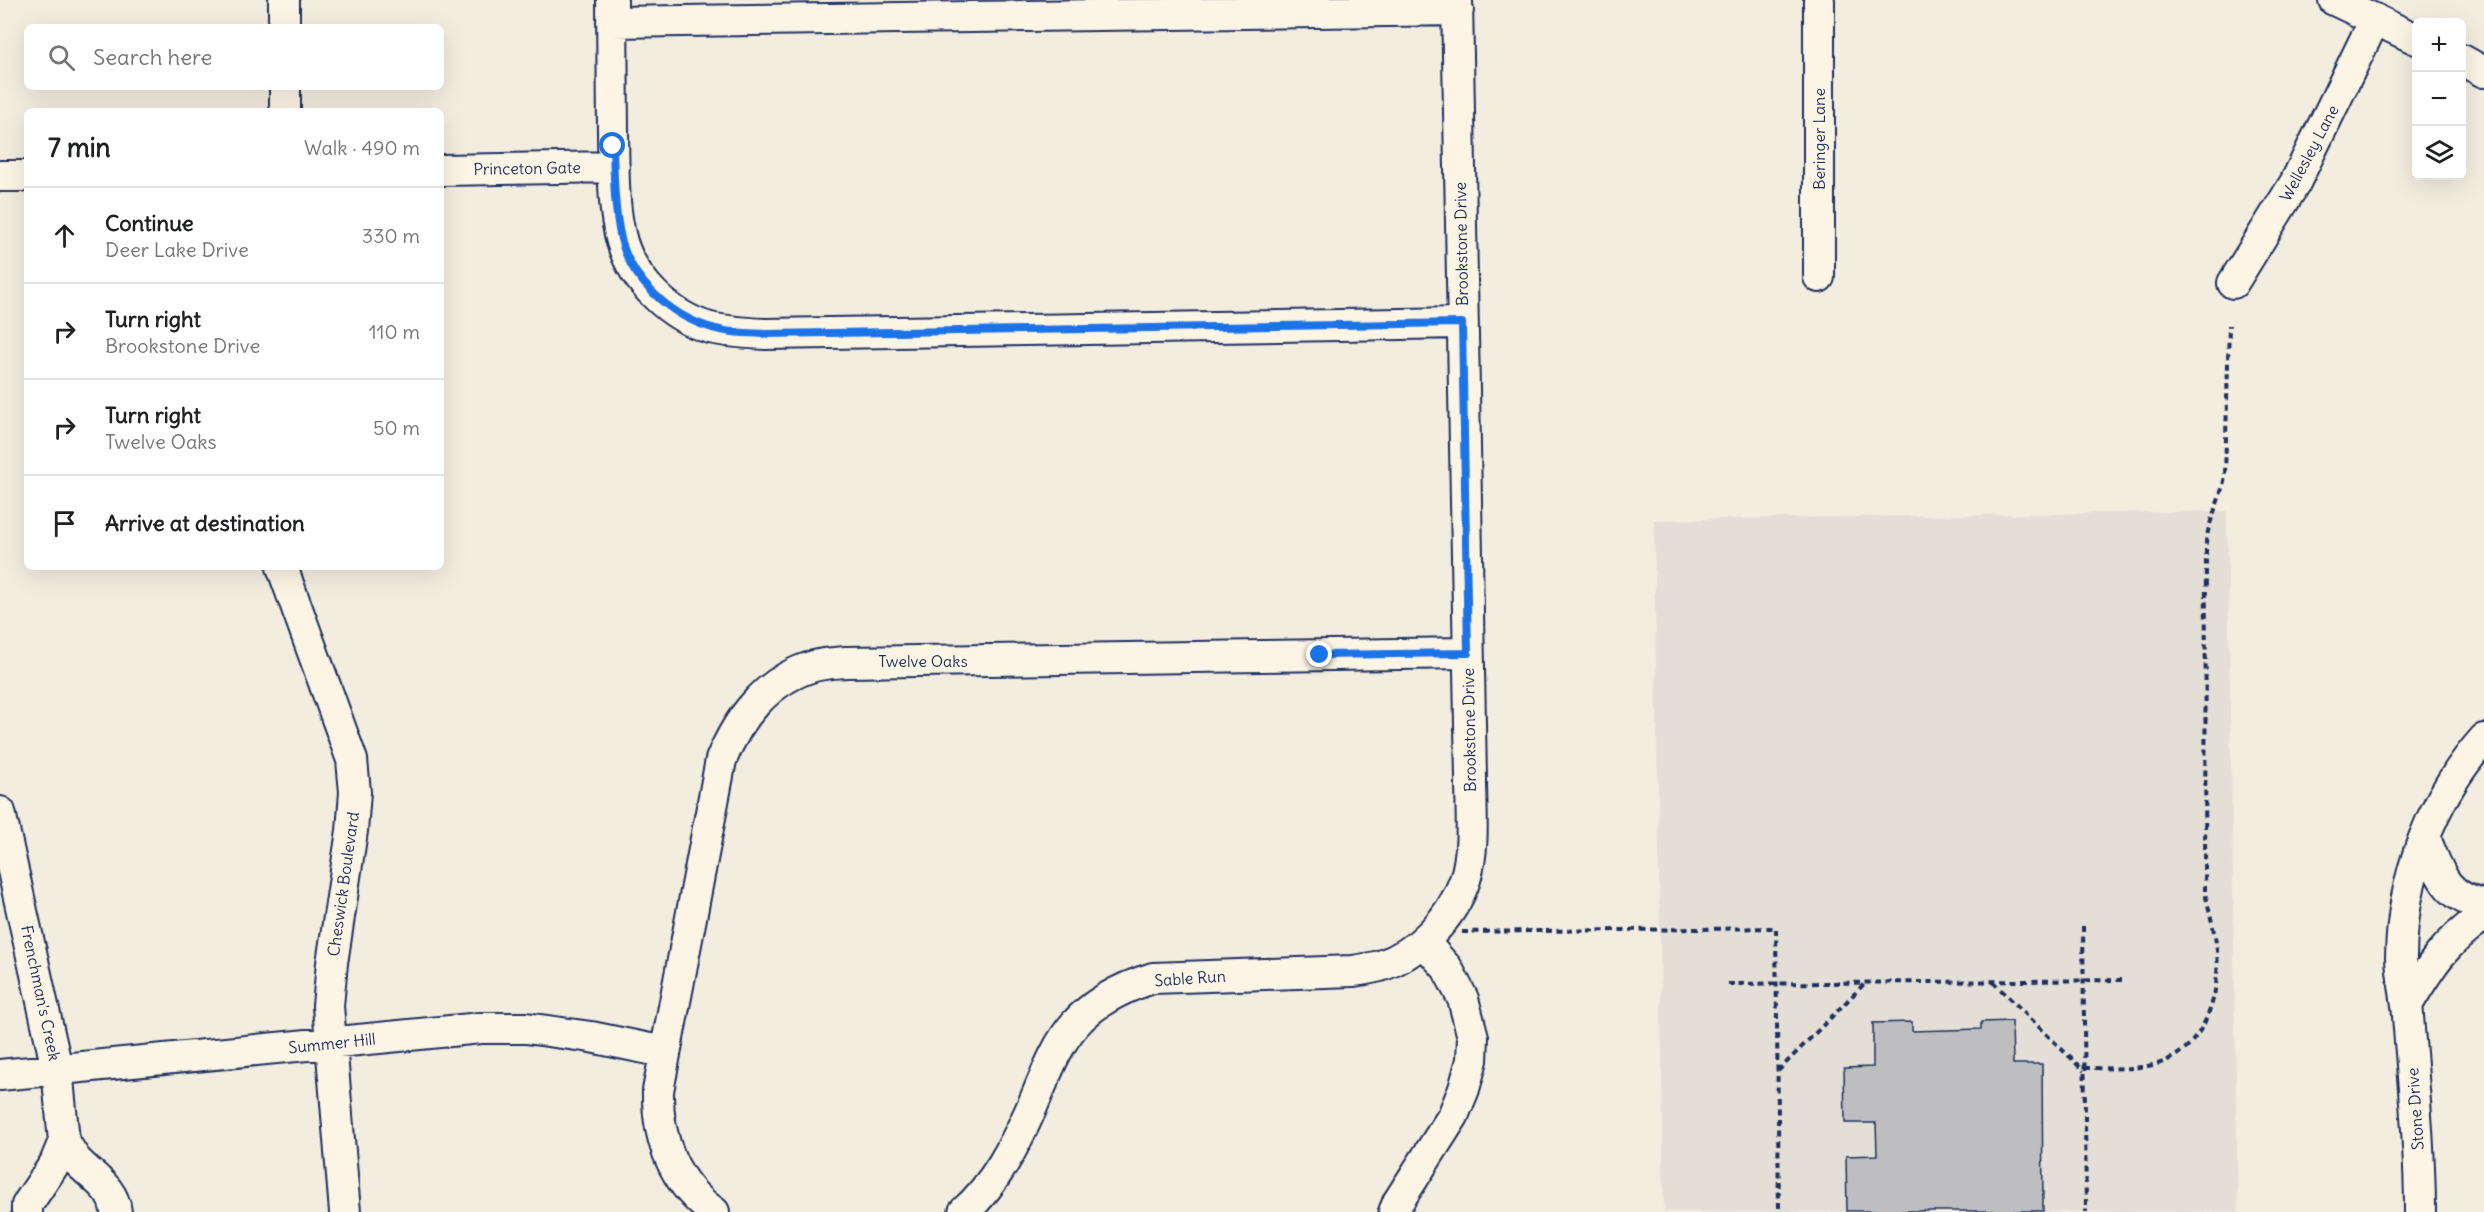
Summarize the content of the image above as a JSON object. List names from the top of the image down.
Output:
{
  "streets": {
    "street": [
      "Beringer Lane",
      "Wellesley Lane",
      "Princeton Gate",
      "Brookstone Drive",
      "Twelve Oaks",
      "Cheswick Boulevard",
      "Sable Run",
      "Frenchman's Creek",
      "Summer Hill",
      "Stone Drive"
    ]
  },
  "crossings": [
    ["Brookstone Drive", "Twelve Oaks"],
    ["Brookstone Drive", "Sable Run"],
    ["Twelve Oaks", "Summer Hill"],
    ["Cheswick Boulevard", "Summer Hill"],
    ["Frenchman's Creek", "Summer Hill"]
  ],
  "page": {
    "map_buttons": ["+", "−"],
    "search": "Search here",
    "heading": ["7 min", "Walk · 490 m"],
    "list": [
      ["Continue", "Deer Lake Drive", "330 m"],
      ["Turn right", "Brookstone Drive", "110 m"],
      ["Turn right", "Twelve Oaks", "50 m"],
      "Arrive at destination"
    ]
  }
}
